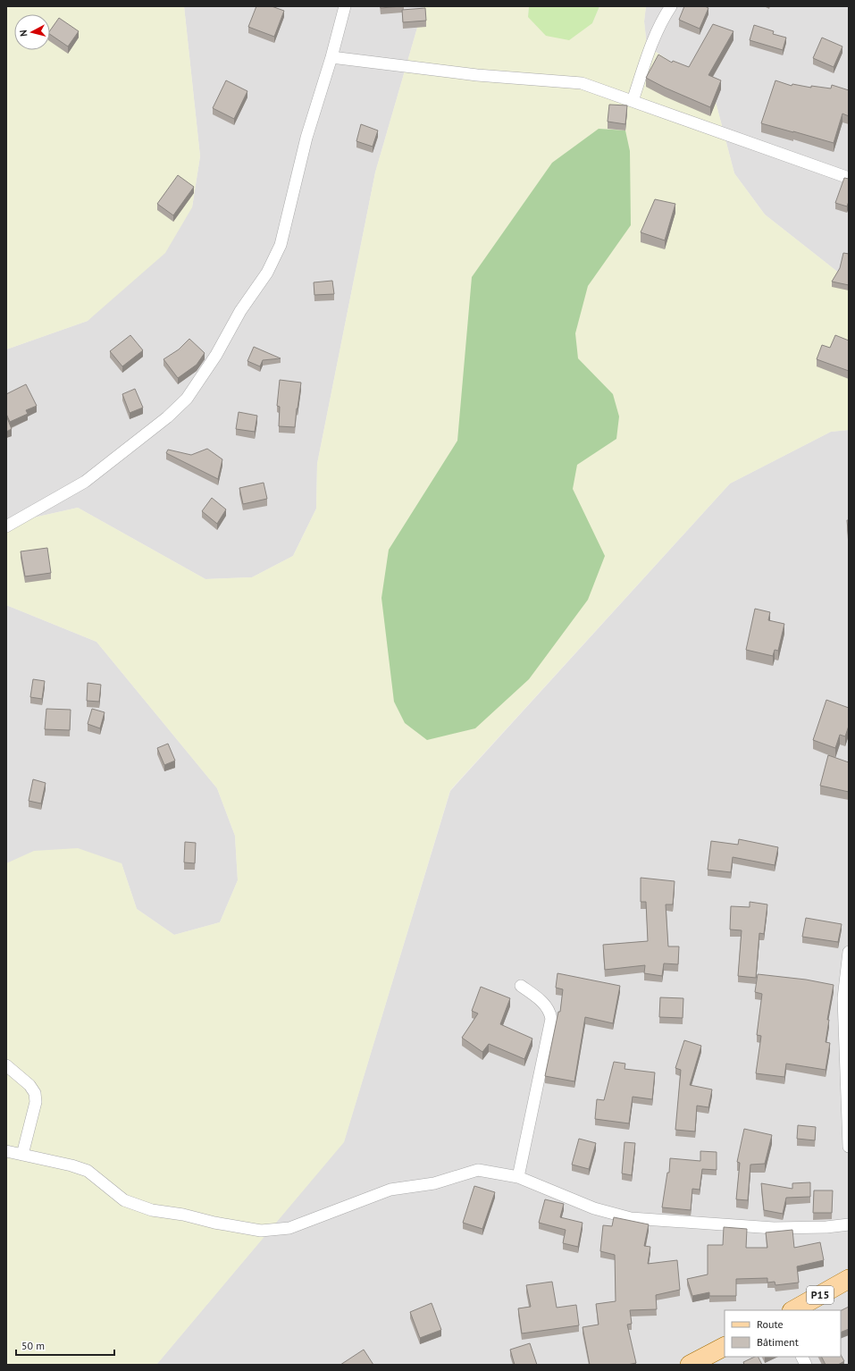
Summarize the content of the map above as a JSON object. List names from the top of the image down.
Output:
{
  "streets": {
    "main road": ["P15"]
  },
  "legend": ["Route", "Bâtiment"],
  "scale_bar": "50 m",
  "north": "left"
}
